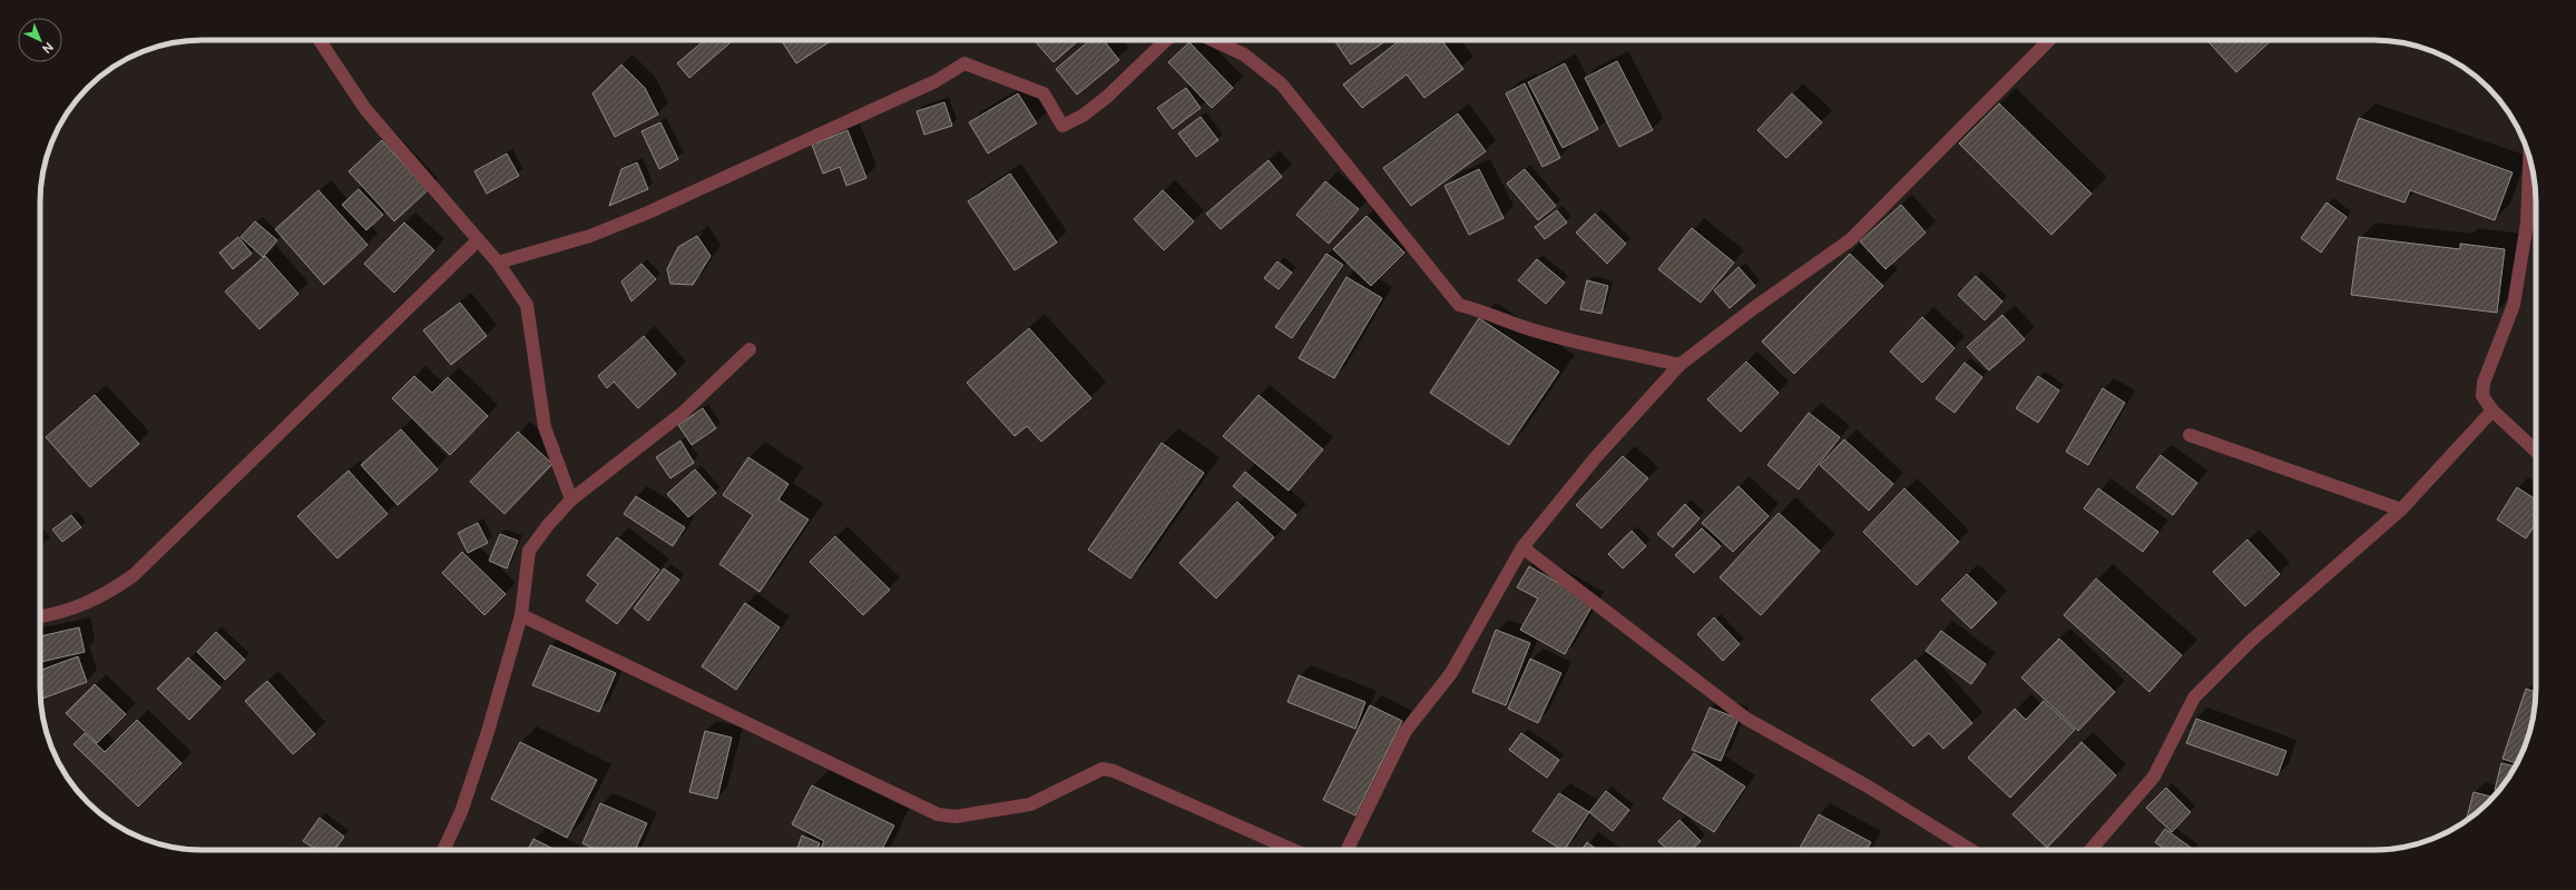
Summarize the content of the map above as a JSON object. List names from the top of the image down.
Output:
{
  "north": "bottom right"
}
